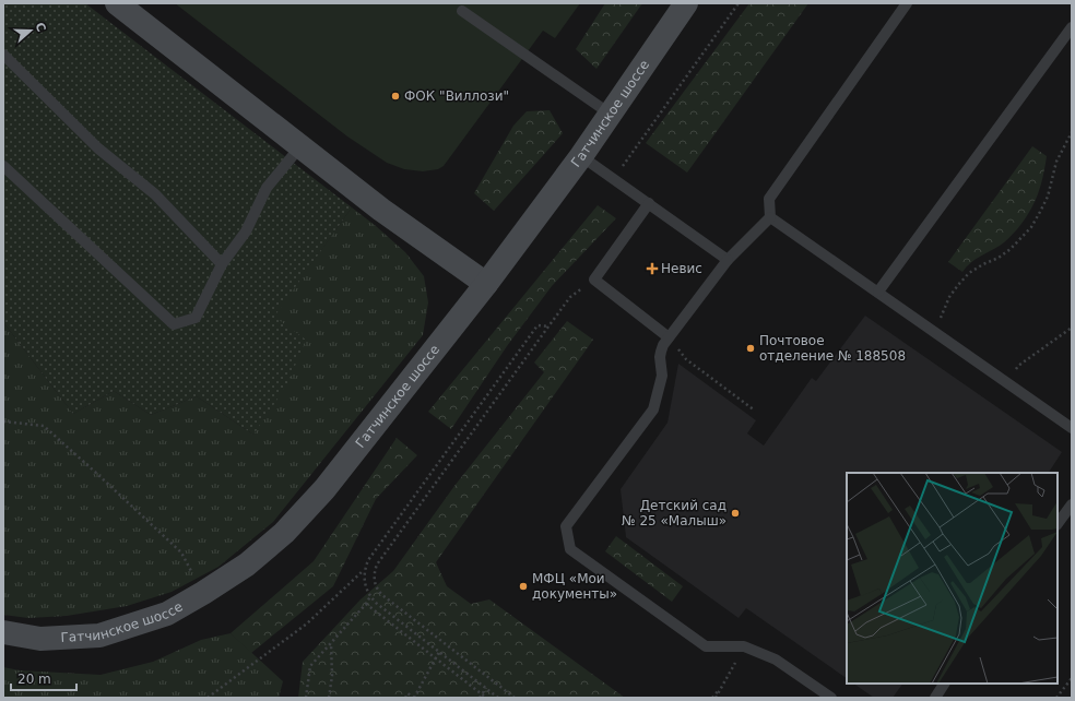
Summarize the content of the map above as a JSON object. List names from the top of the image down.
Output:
{
  "streets": {
    "main road": ["Гатчинское шоссе"]
  },
  "places": {
    "other": [
      "ФОК \"Виллози\"",
      "Почтовое отделение № 188508",
      "Детский сад № 25 «Малыш»",
      "МФЦ «Мои документы»"
    ],
    "health": ["Невис"]
  },
  "scale_bar": "20 m",
  "north": "right"
}
